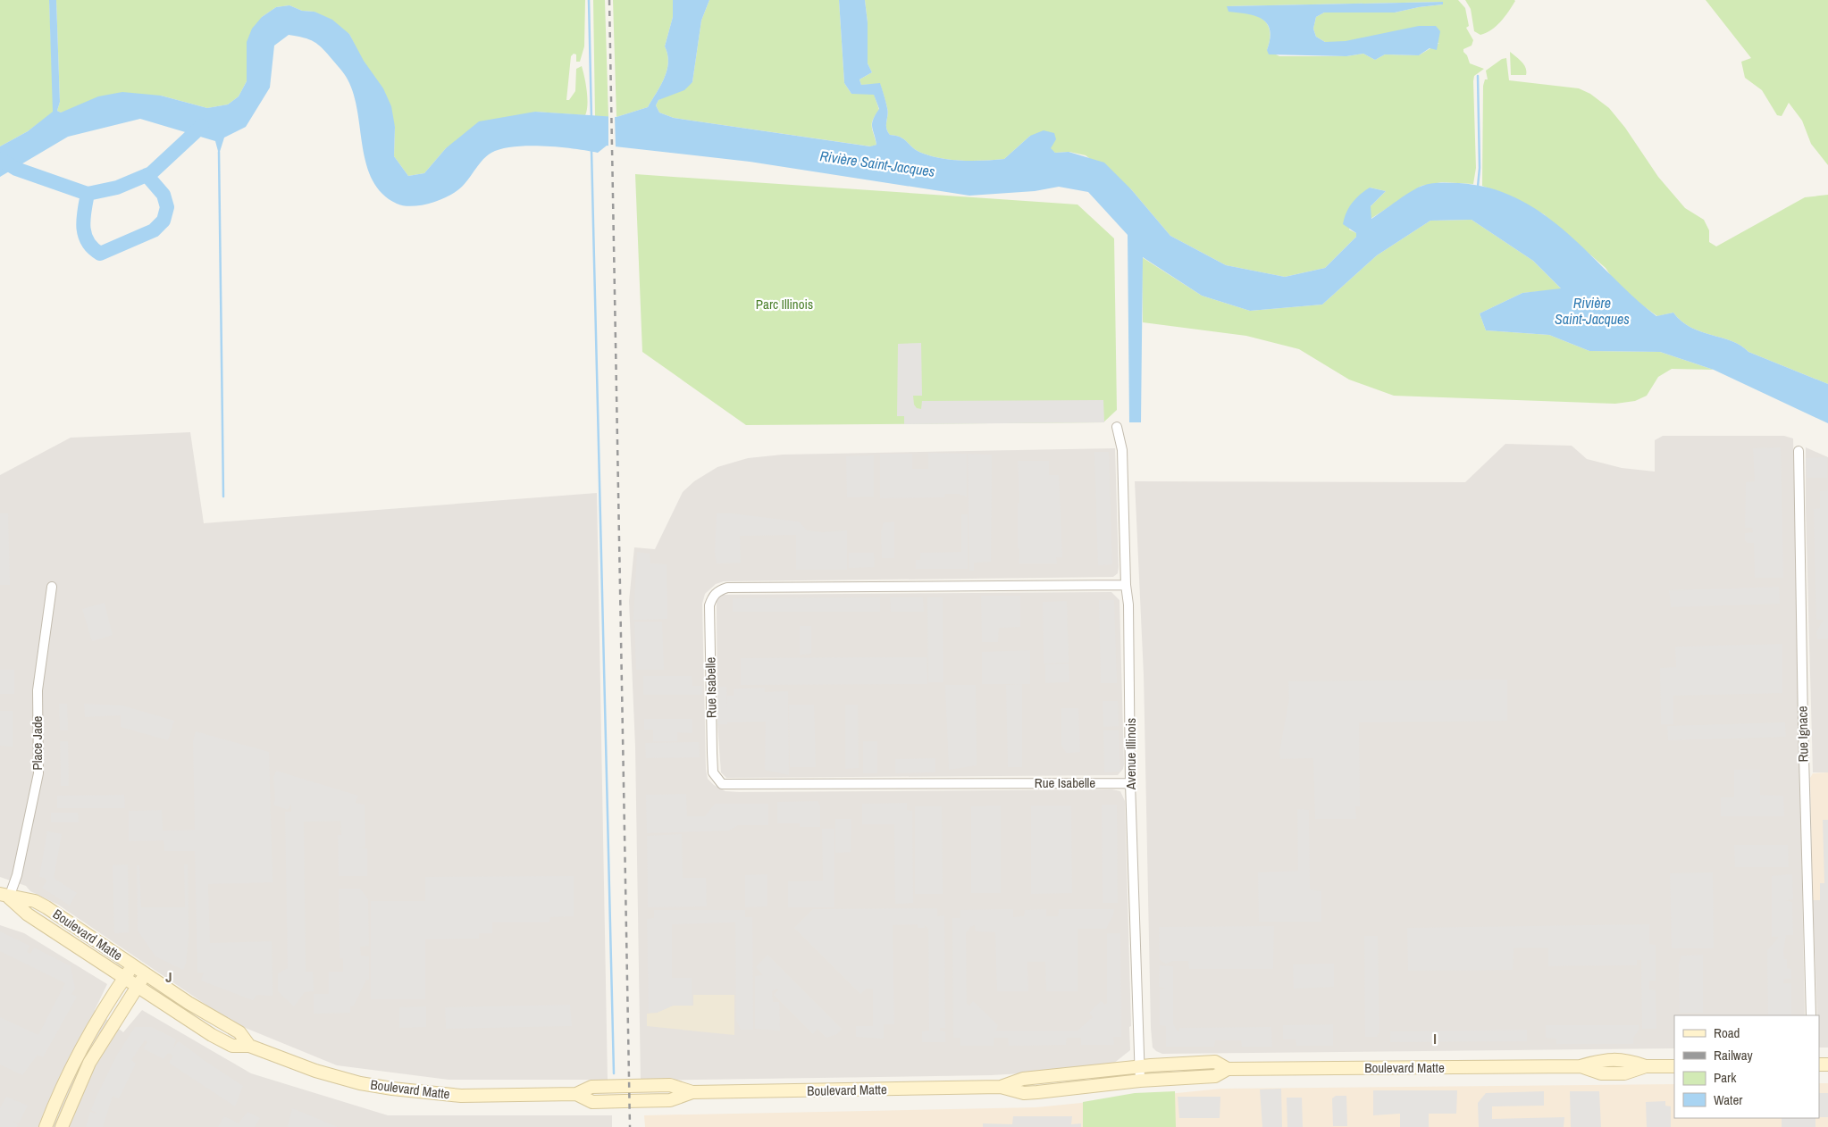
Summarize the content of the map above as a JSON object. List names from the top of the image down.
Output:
{
  "streets": {
    "main road": ["Boulevard Matte"],
    "street": [
      "Rue Isabelle",
      "Rue Ignace",
      "Place Jade",
      "Avenue Illinois"
    ]
  },
  "crossings": [
    ["Rue Isabelle", "Avenue Illinois"],
    ["Place Jade", "Boulevard Matte"],
    ["Avenue Illinois", "Boulevard Matte"]
  ],
  "districts": ["J", "I"],
  "water": ["Rivière Saint-Jacques"],
  "parks": ["Parc Illinois"],
  "legend": [
    "Road",
    "Railway",
    "Park",
    "Water"
  ]
}
